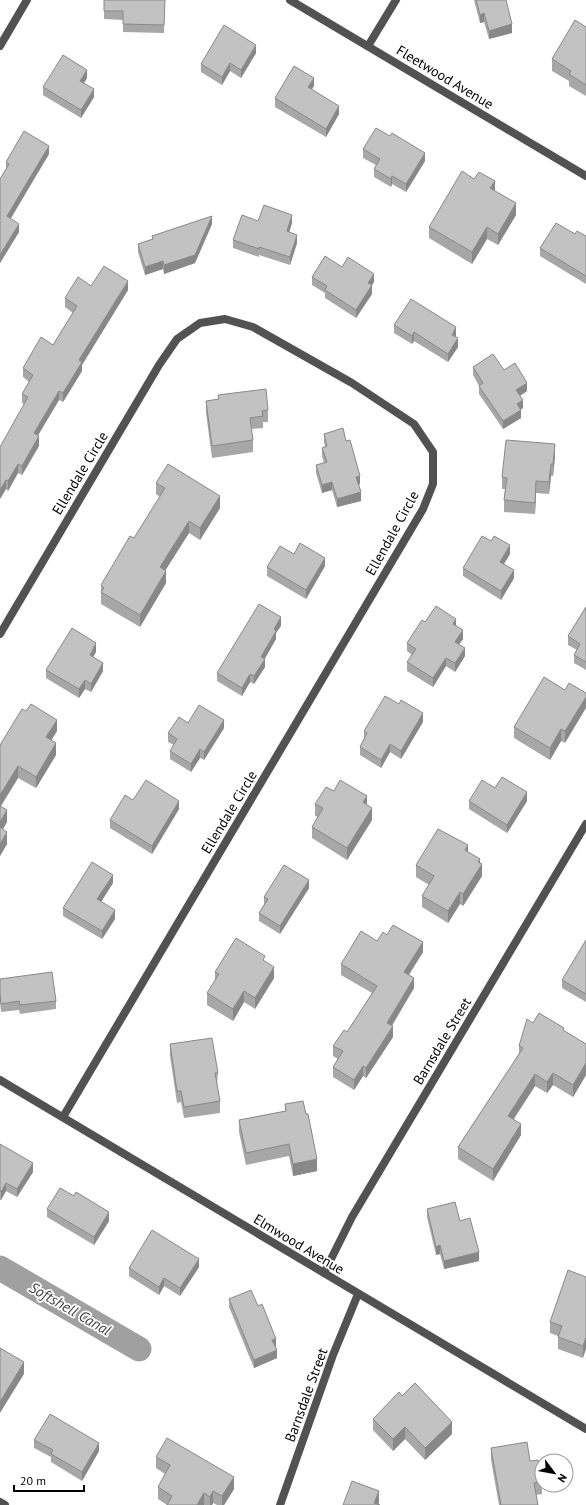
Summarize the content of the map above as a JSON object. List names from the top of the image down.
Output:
{
  "streets": {
    "street": [
      "Fleetwood Avenue",
      "Ellendale Circle",
      "Barnsdale Street",
      "Elmwood Avenue"
    ]
  },
  "crossings": [
    ["Ellendale Circle", "Elmwood Avenue"],
    ["Barnsdale Street", "Elmwood Avenue"]
  ],
  "water": ["Softshell Canal"],
  "scale_bar": "20 m",
  "north": "bottom right"
}
